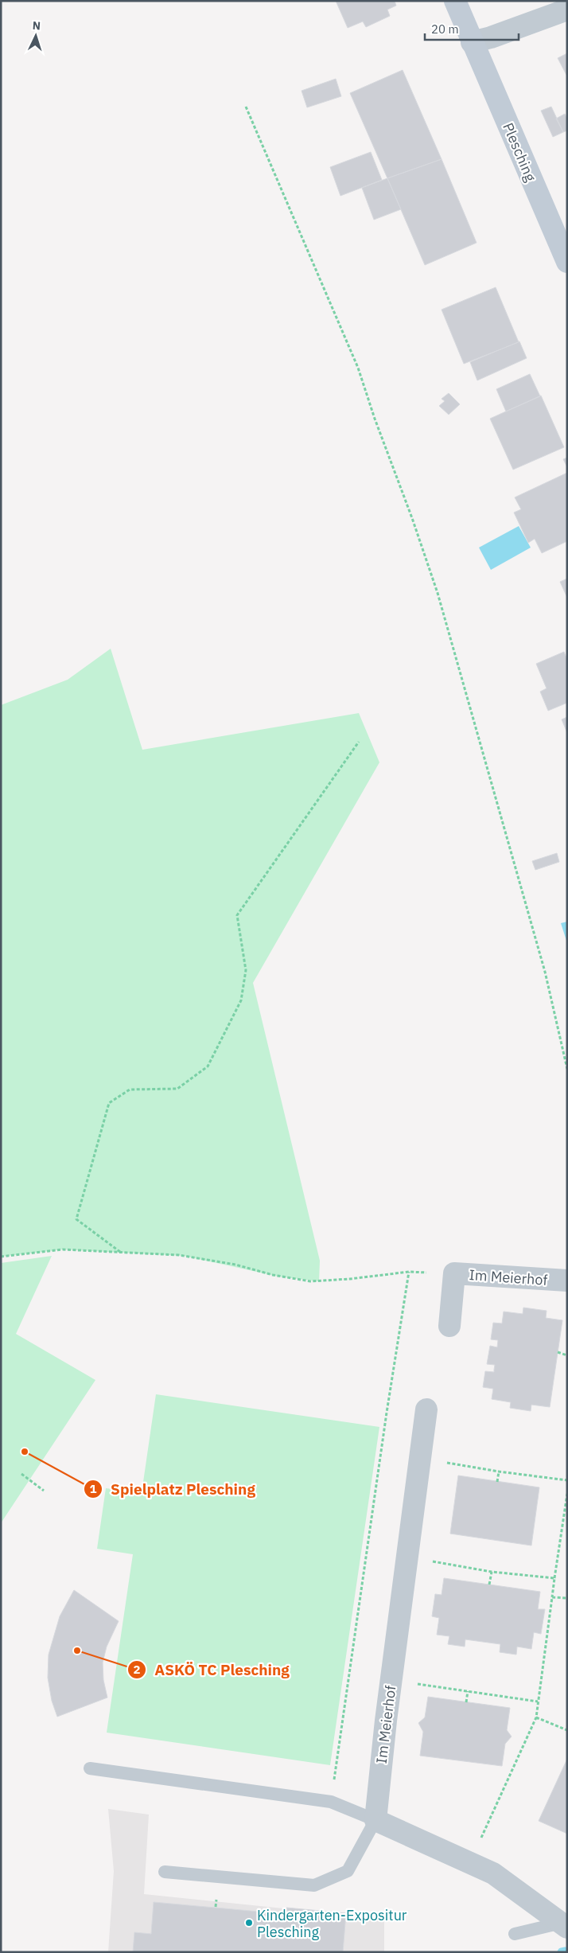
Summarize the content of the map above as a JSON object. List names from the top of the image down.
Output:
{
  "streets": {
    "main road": ["Plesching"],
    "street": ["Im Meierhof"]
  },
  "places": ["Spielplatz Plesching", "ASKÖ TC Plesching", "Kindergarten-Expositur Plesching"],
  "scale_bar": "20 m",
  "north": "top"
}
